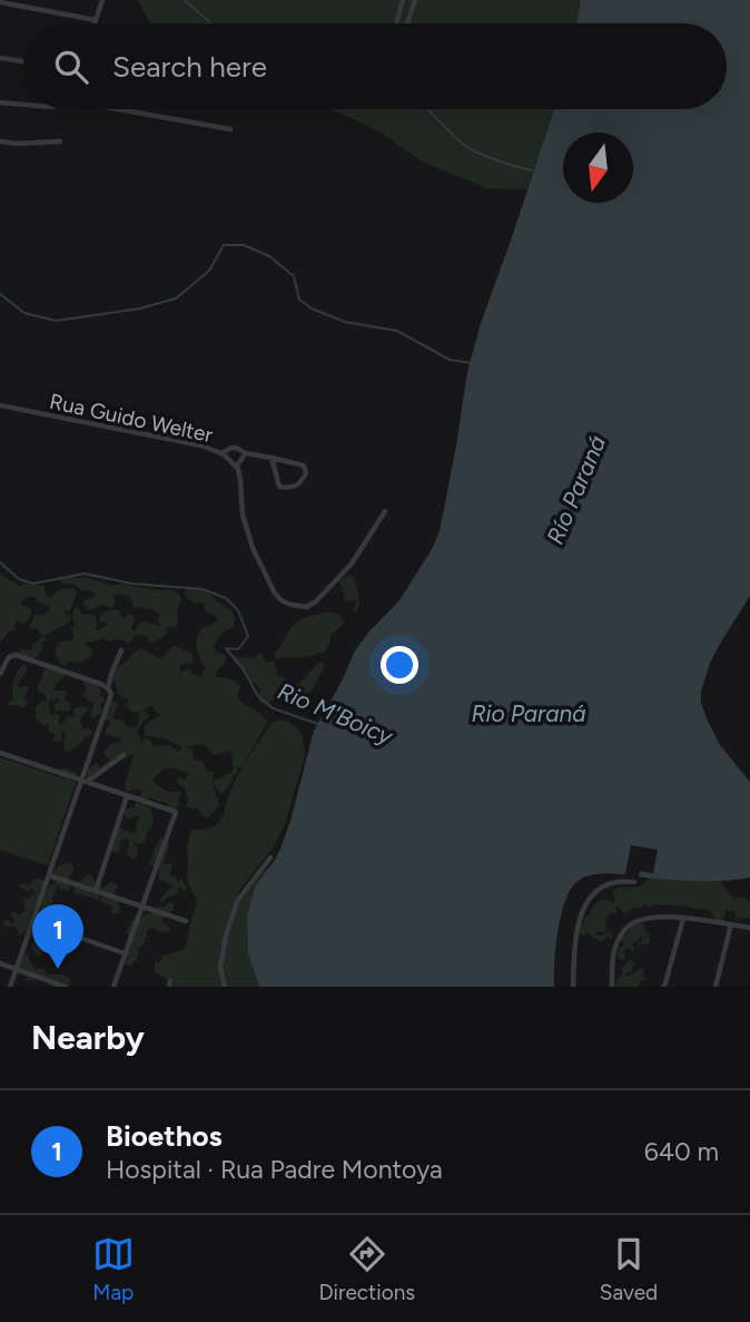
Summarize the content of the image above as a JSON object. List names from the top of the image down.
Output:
{
  "streets": {
    "street": ["Rua Guido Welter"]
  },
  "water": ["Río Paraná", "Rio M'Boicy", "Rio Paraná"],
  "north": "bottom",
  "page": {
    "search": "Search here",
    "pins": "1",
    "heading": "Nearby",
    "list": [
      {
        "mark": "1",
        "name": "Bioethos",
        "note": "Hospital · Rua Padre Montoya",
        "value": "640 m"
      }
    ],
    "nav": ["Map", "Directions", "Saved"]
  }
}
